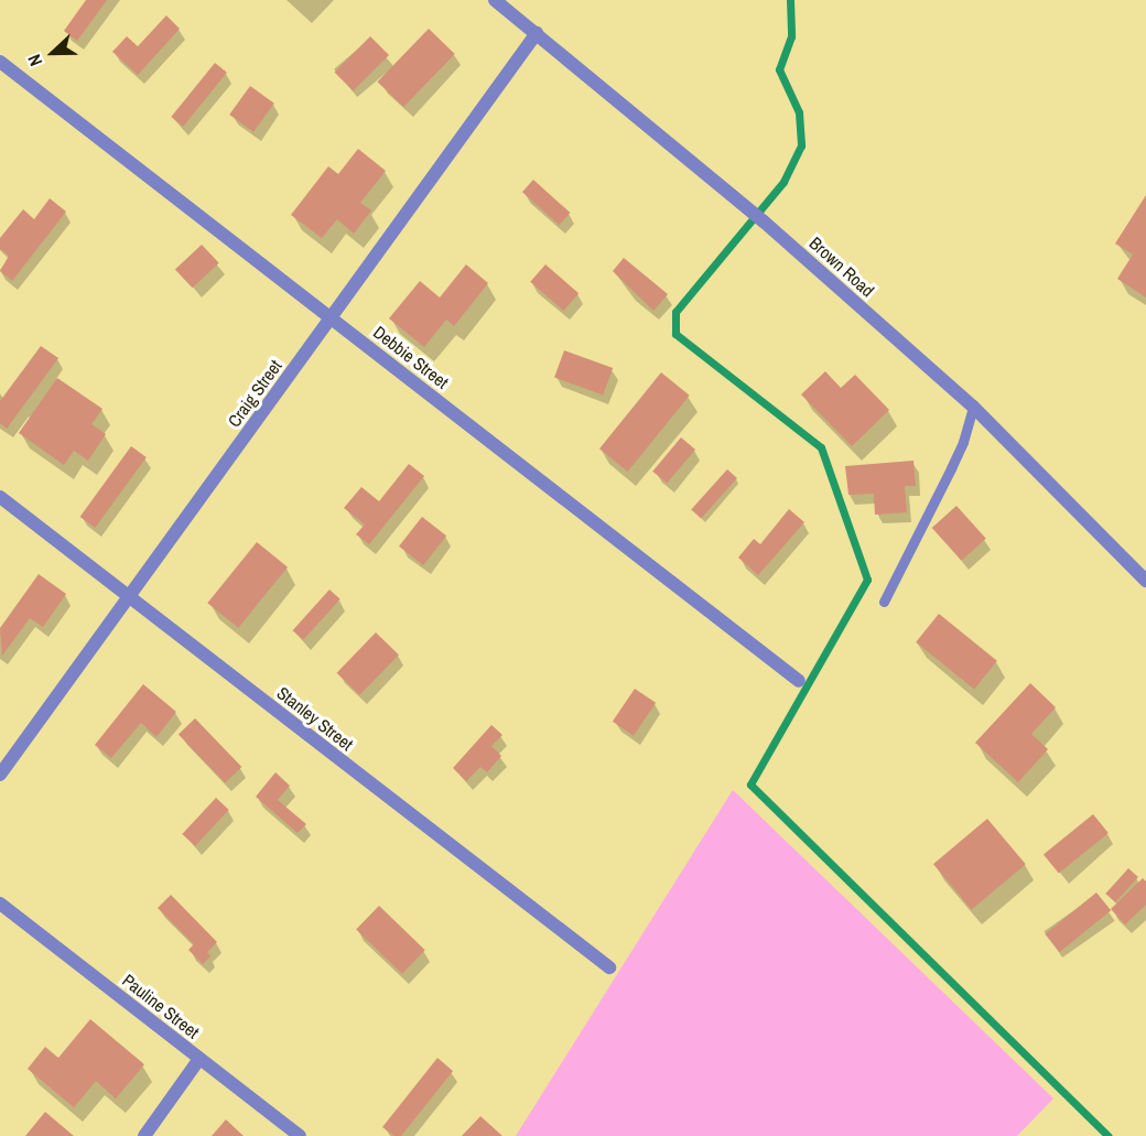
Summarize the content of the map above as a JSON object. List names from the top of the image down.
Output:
{
  "streets": {
    "street": [
      "Brown Road",
      "Debbie Street",
      "Craig Street",
      "Stanley Street",
      "Pauline Street"
    ]
  },
  "crossings": [
    ["Brown Road", "Craig Street"],
    ["Debbie Street", "Craig Street"],
    ["Craig Street", "Stanley Street"]
  ],
  "north": "left"
}
